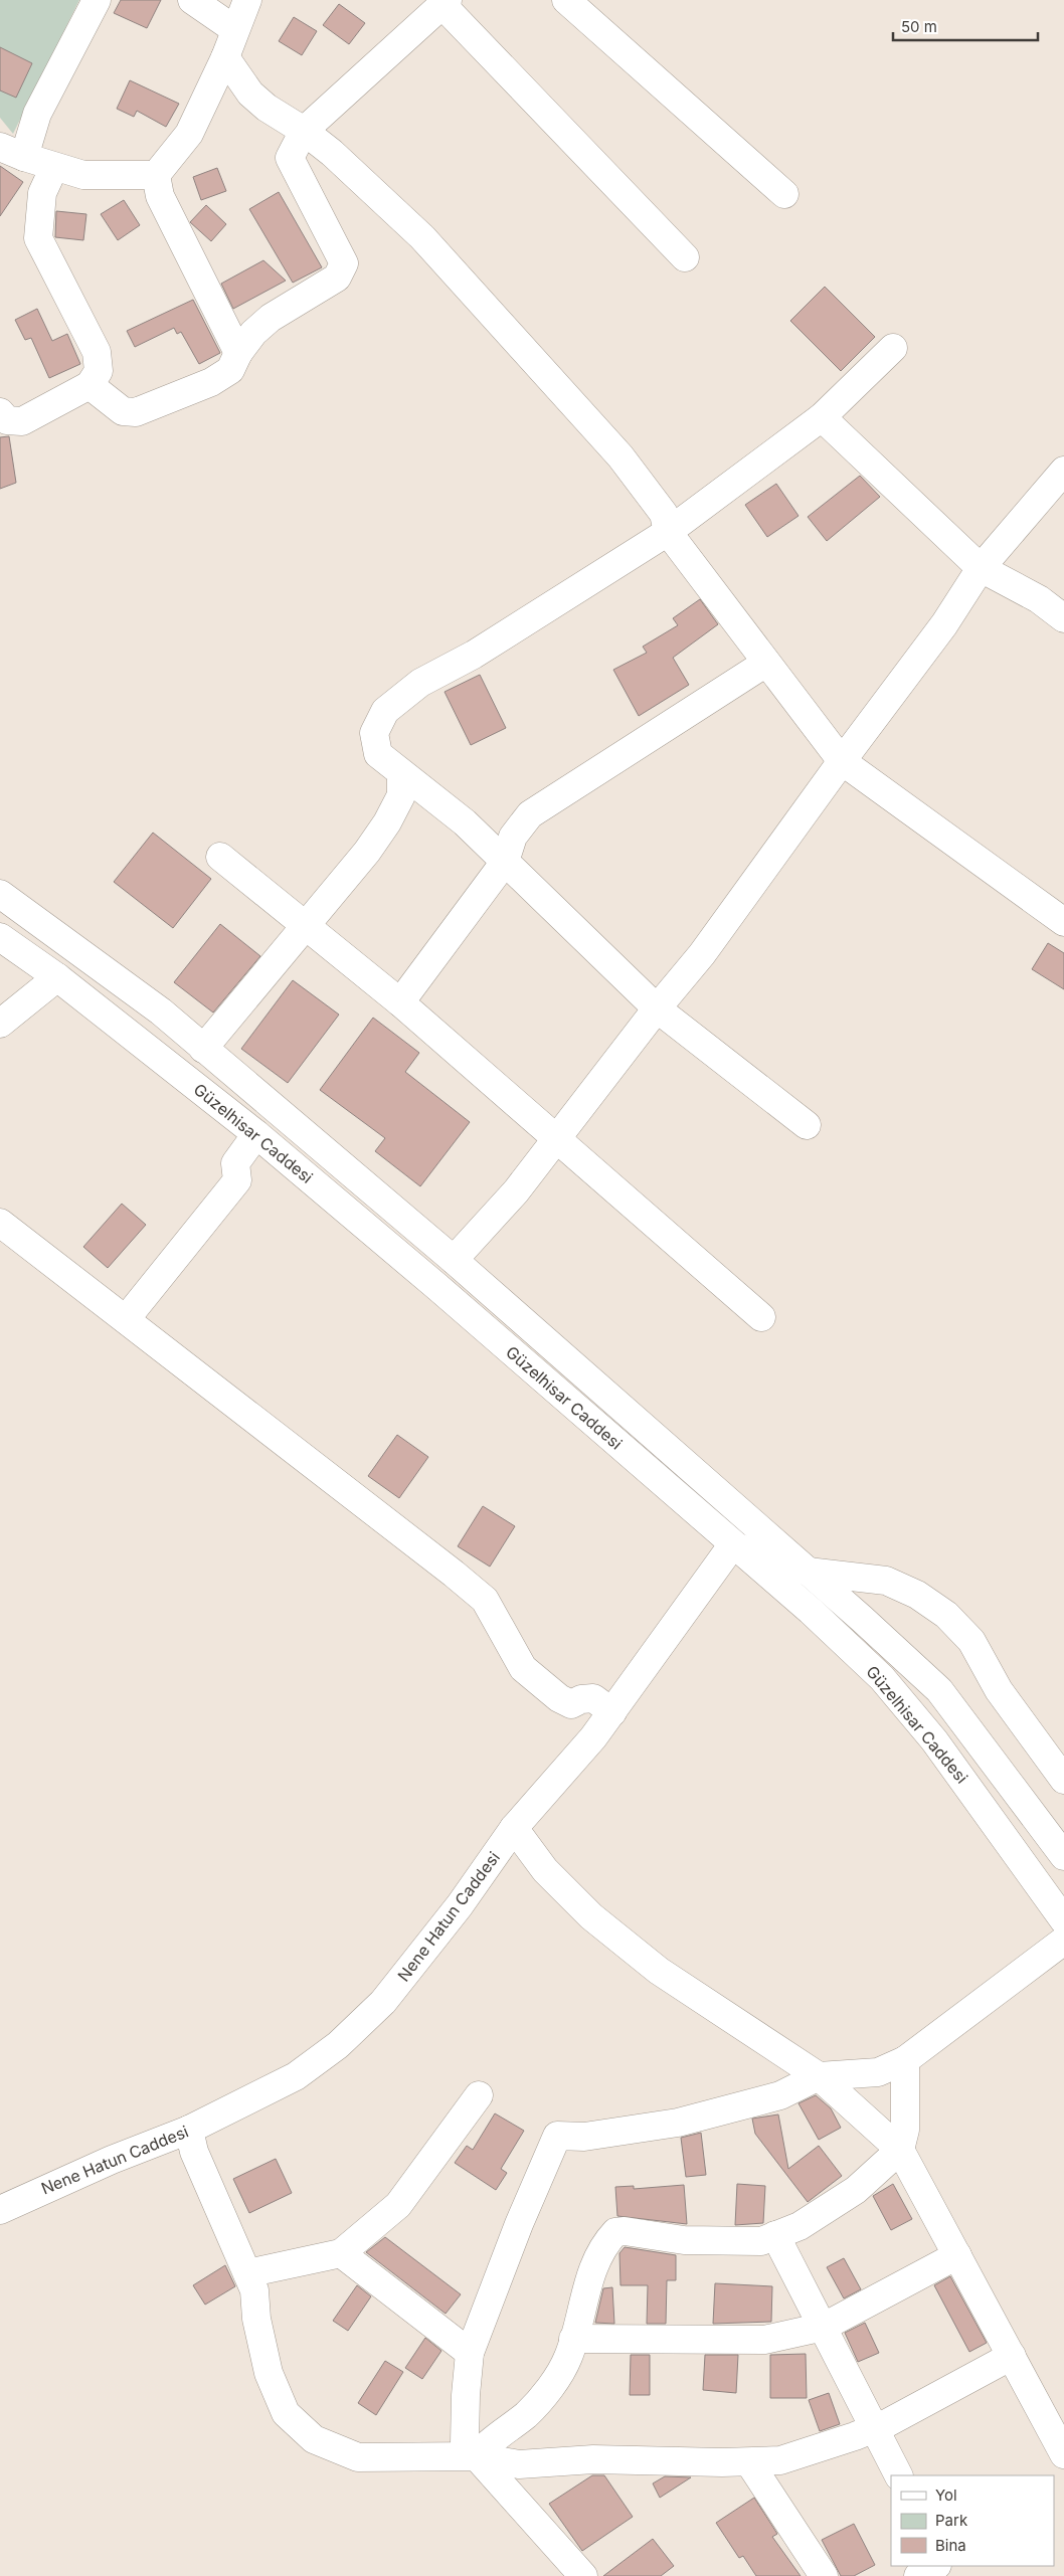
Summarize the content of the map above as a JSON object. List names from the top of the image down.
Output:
{
  "streets": {
    "street": ["Güzelhisar Caddesi", "Nene Hatun Caddesi"]
  },
  "crossings": [
    ["Güzelhisar Caddesi", "Nene Hatun Caddesi"]
  ],
  "legend": ["Yol", "Park", "Bina"],
  "scale_bar": "50 m"
}
